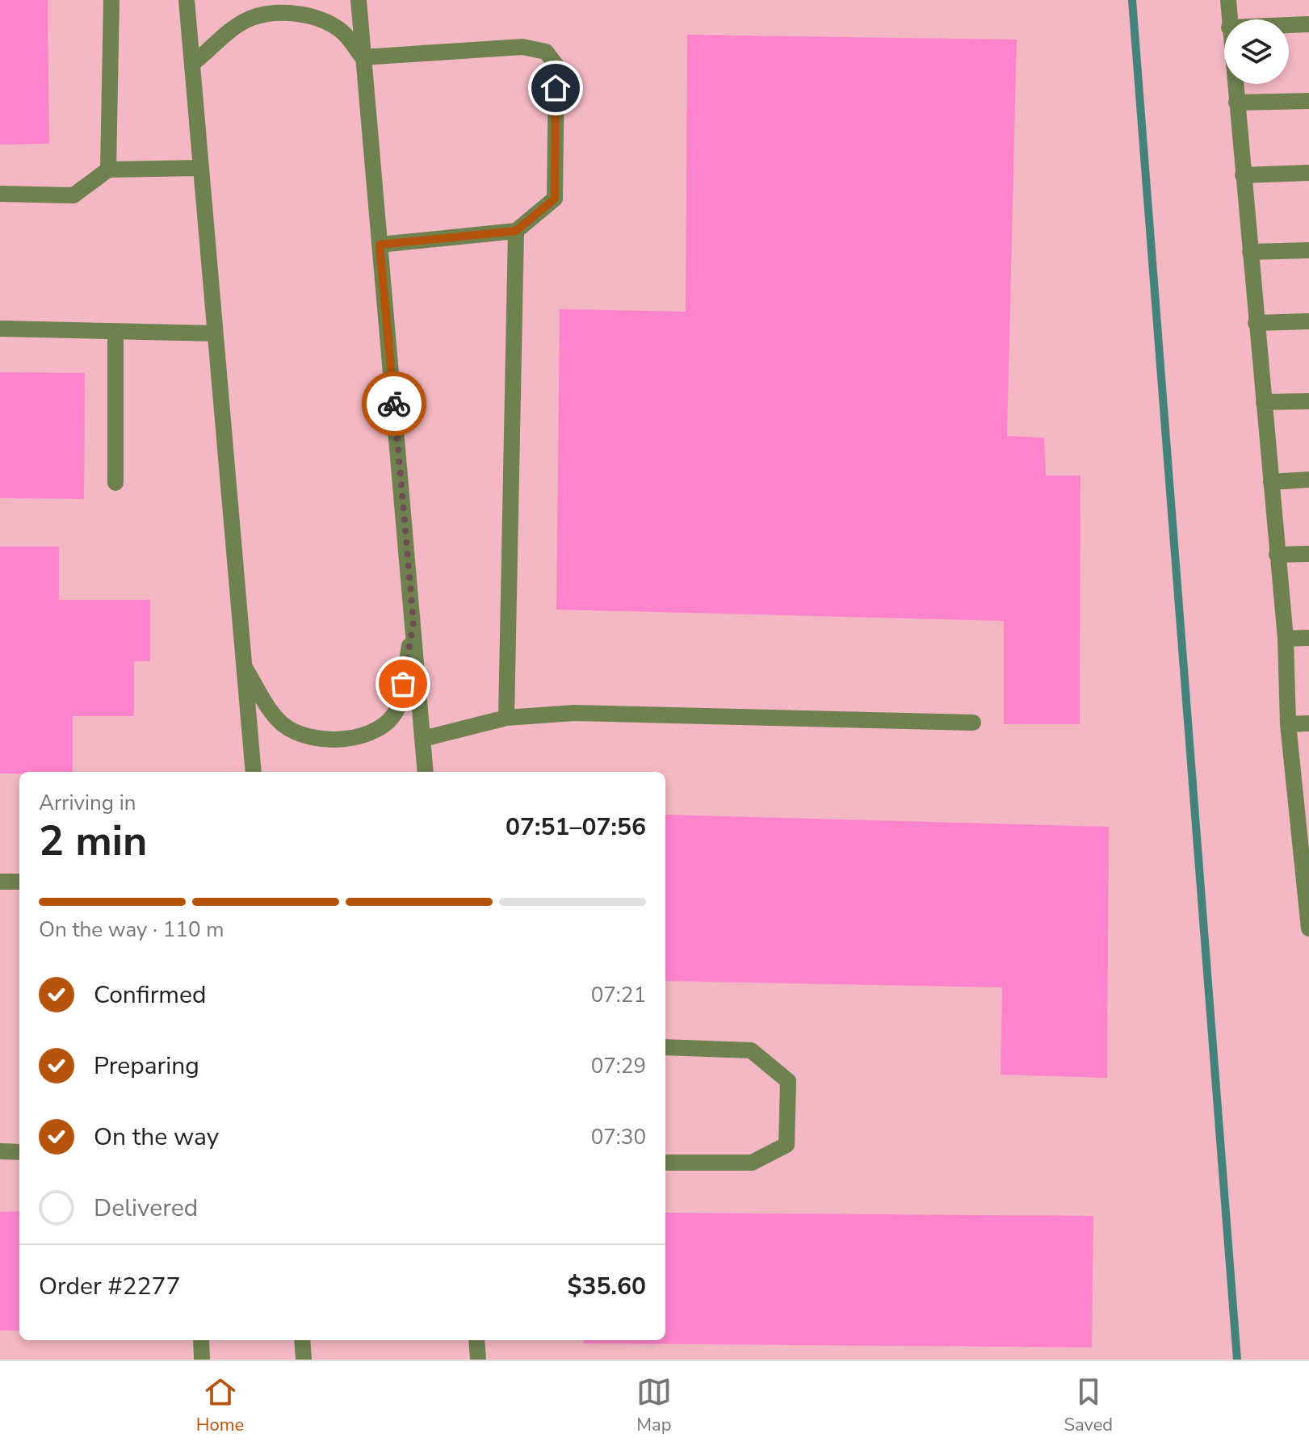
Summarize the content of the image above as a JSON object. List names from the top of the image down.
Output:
{
  "page": {
    "heading": ["2 min", "Arriving in", "07:51–07:56"],
    "panel": ["Order #2277", "$35.60"],
    "bar": "On the way · 110 m",
    "list": [
      ["Confirmed", "07:21"],
      ["Preparing", "07:29"],
      ["On the way", "07:30"],
      "Delivered"
    ],
    "tabs": ["Home", "Map", "Saved"]
  }
}
